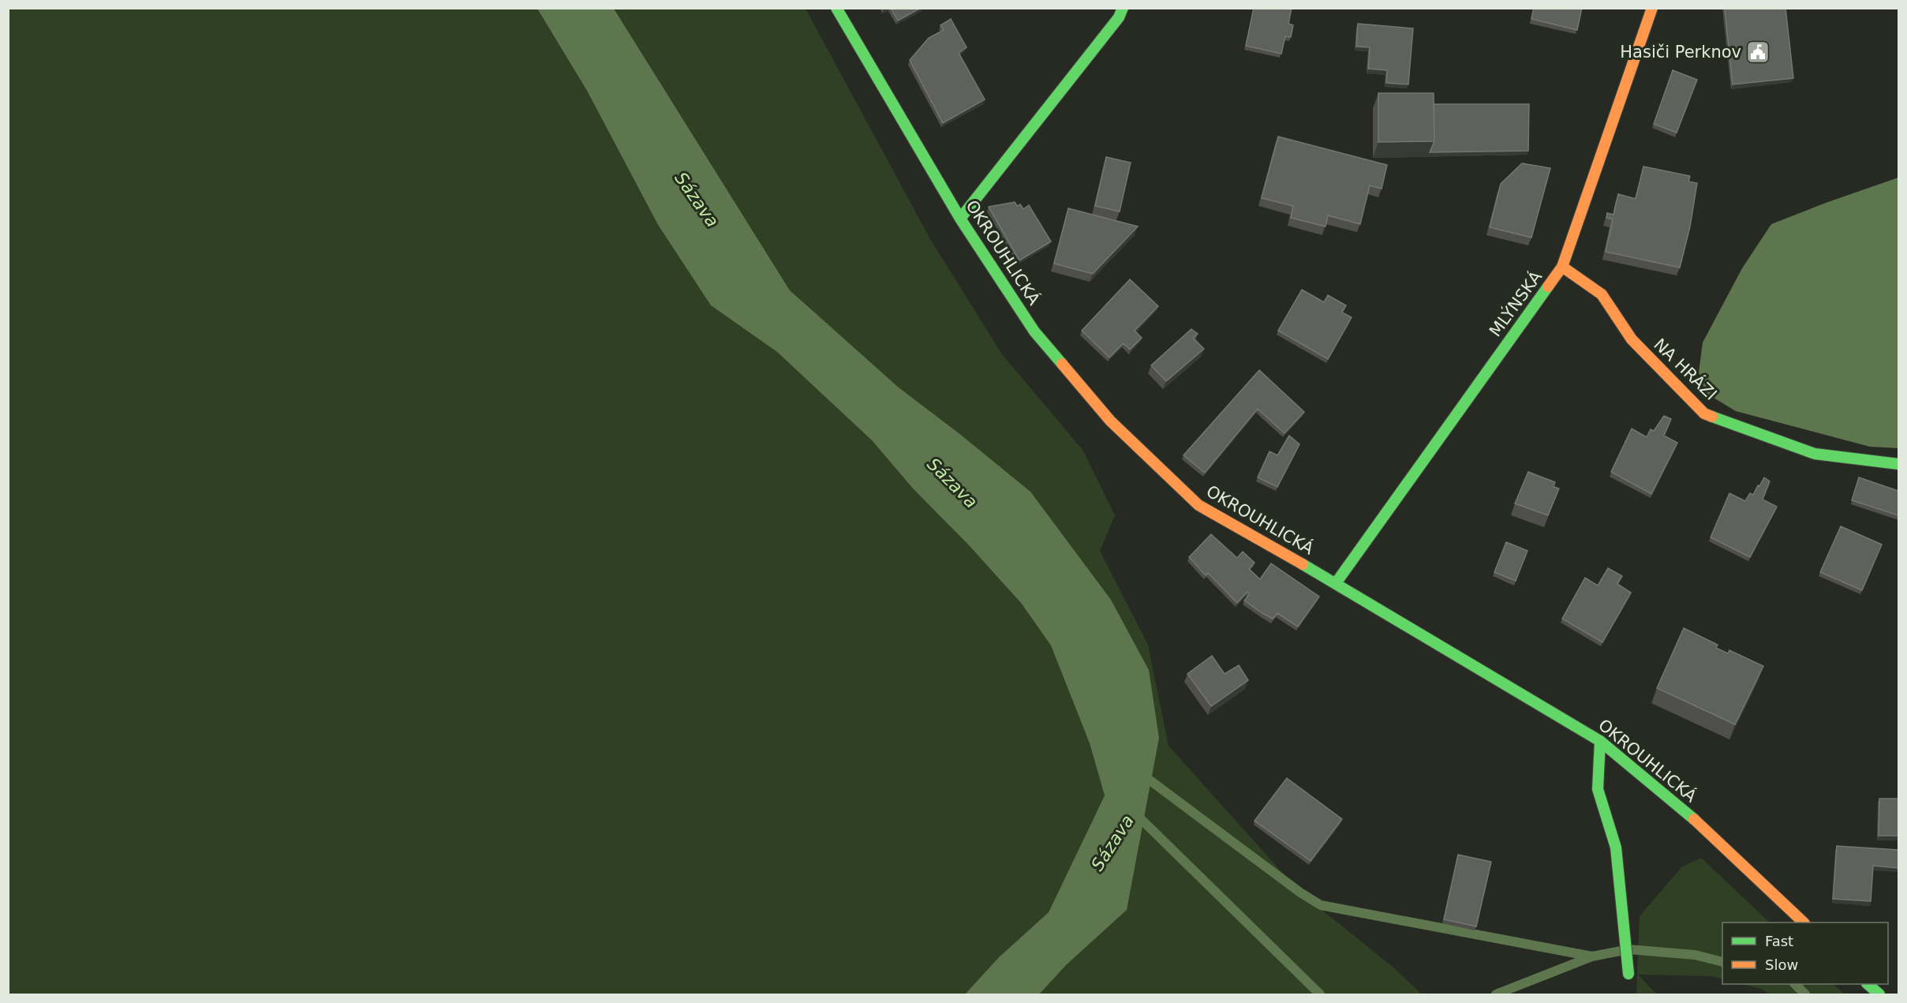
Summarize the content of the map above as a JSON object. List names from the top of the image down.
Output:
{
  "streets": {
    "street": ["OKROUHLICKÁ", "MLÝNSKÁ", "NA HRÁZI"]
  },
  "crossings": [
    ["OKROUHLICKÁ", "MLÝNSKÁ"],
    ["MLÝNSKÁ", "NA HRÁZI"]
  ],
  "water": ["Sázava"],
  "places": {
    "public building": ["Hasiči Perknov"]
  },
  "legend": ["Fast", "Slow"]
}
